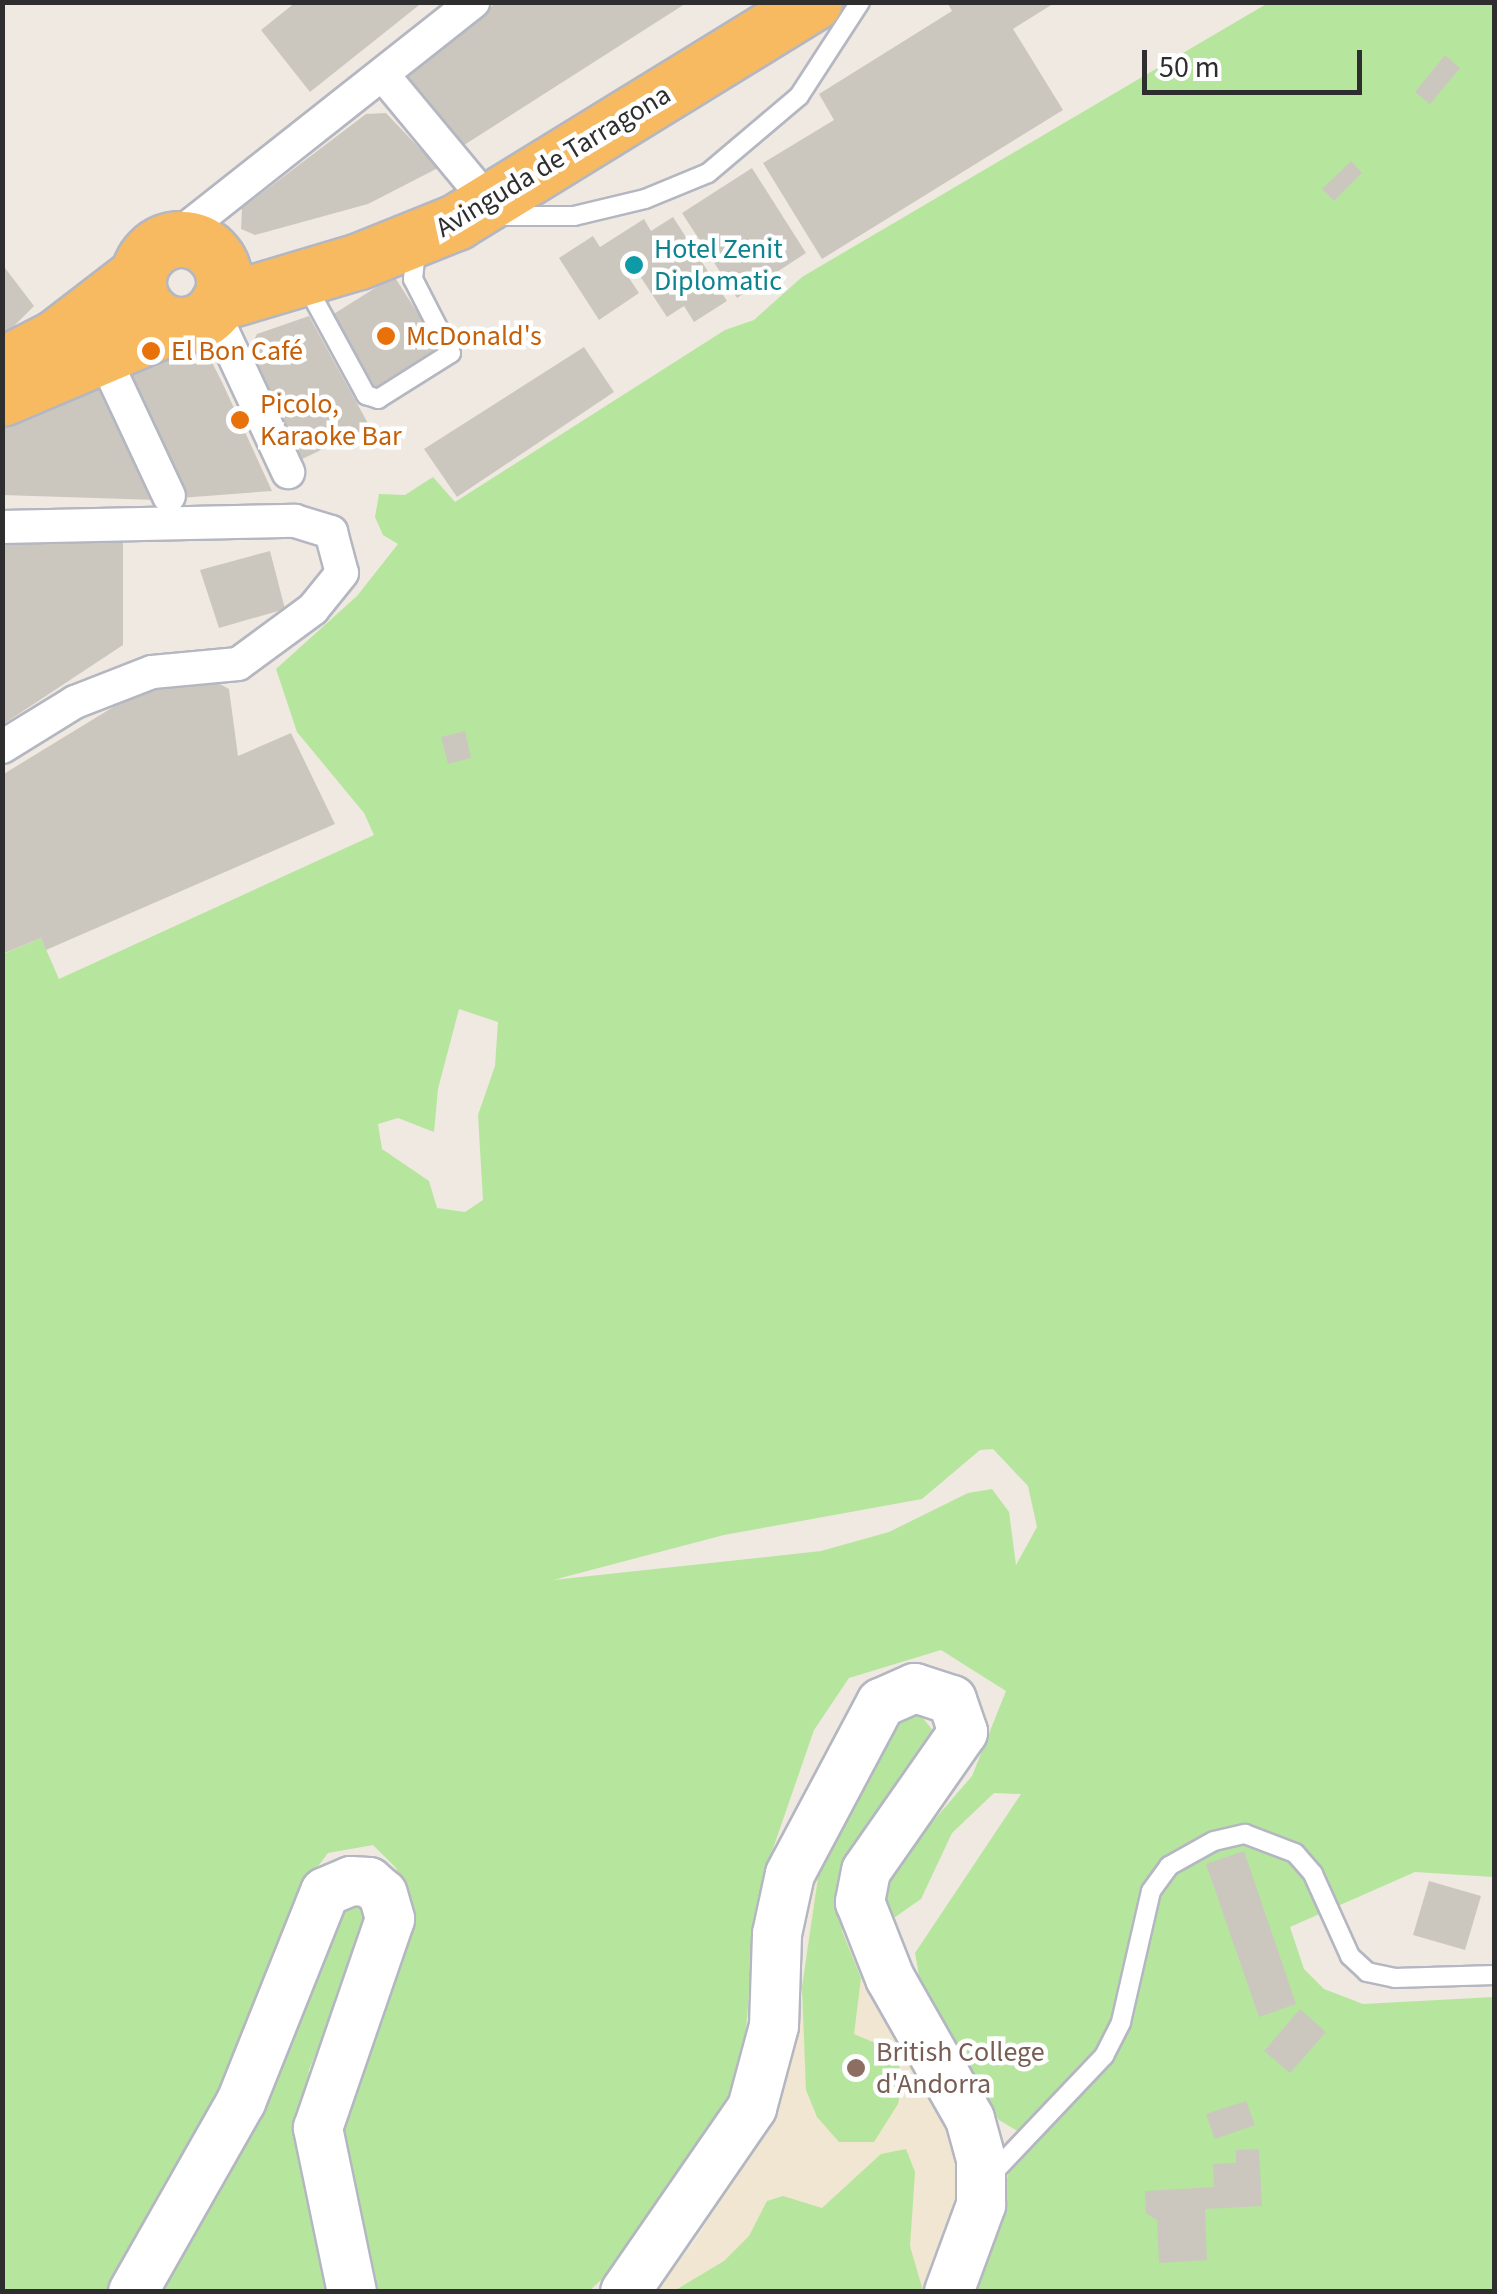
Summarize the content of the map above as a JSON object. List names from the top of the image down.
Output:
{
  "streets": {
    "highway": ["Avinguda de Tarragona"]
  },
  "places": [
    "Hotel Zenit Diplomatic",
    "McDonald's",
    "El Bon Café",
    "Picolo, Karaoke Bar",
    "British College d'Andorra"
  ],
  "scale_bar": "50 m"
}
